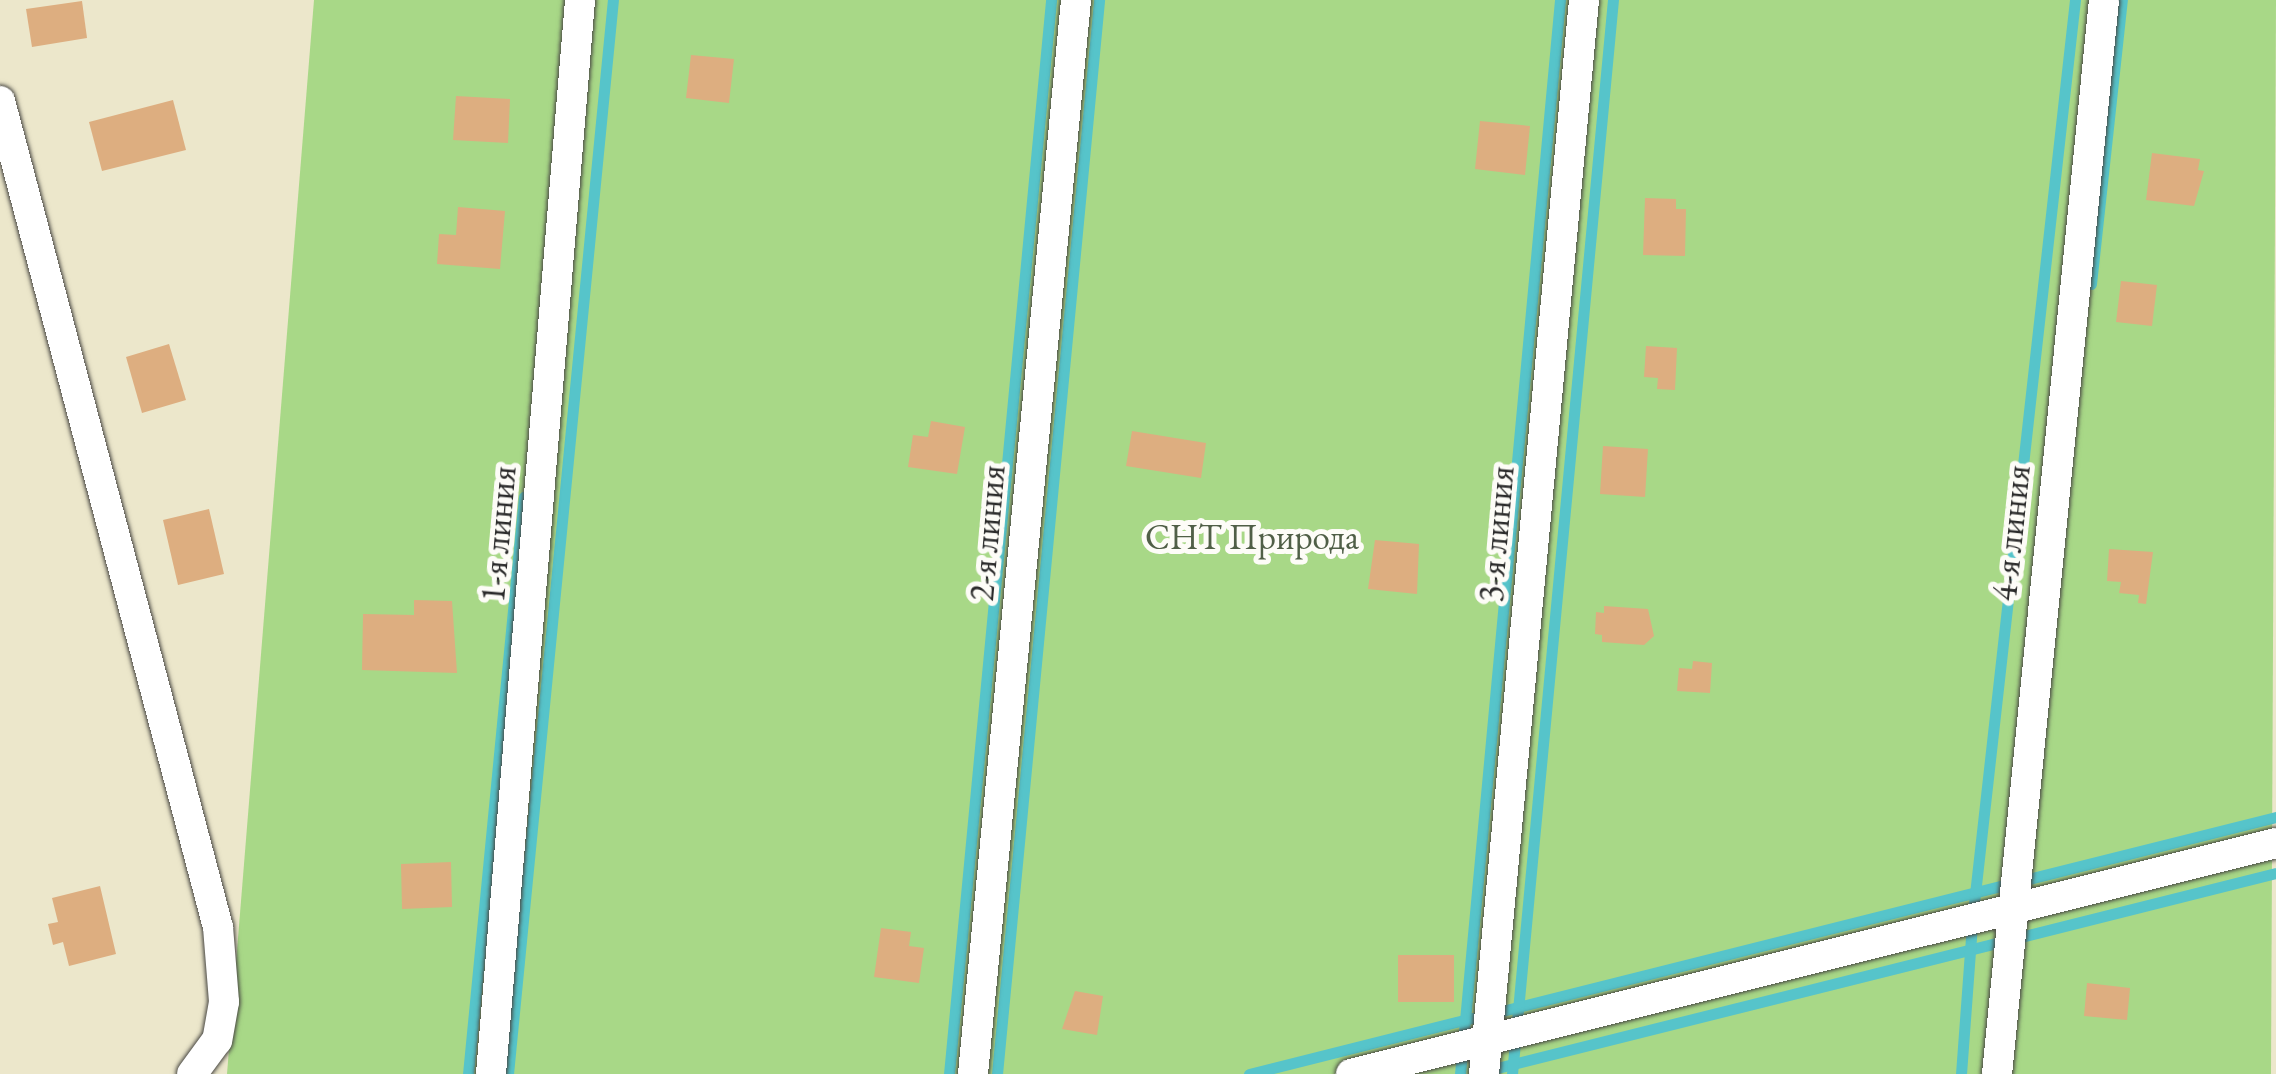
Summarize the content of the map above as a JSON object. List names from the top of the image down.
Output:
{
  "streets": {
    "street": [
      "2-я линия",
      "4-я линия",
      "1-я линия",
      "3-я линия"
    ]
  },
  "parks": ["СНТ Природа"]
}
